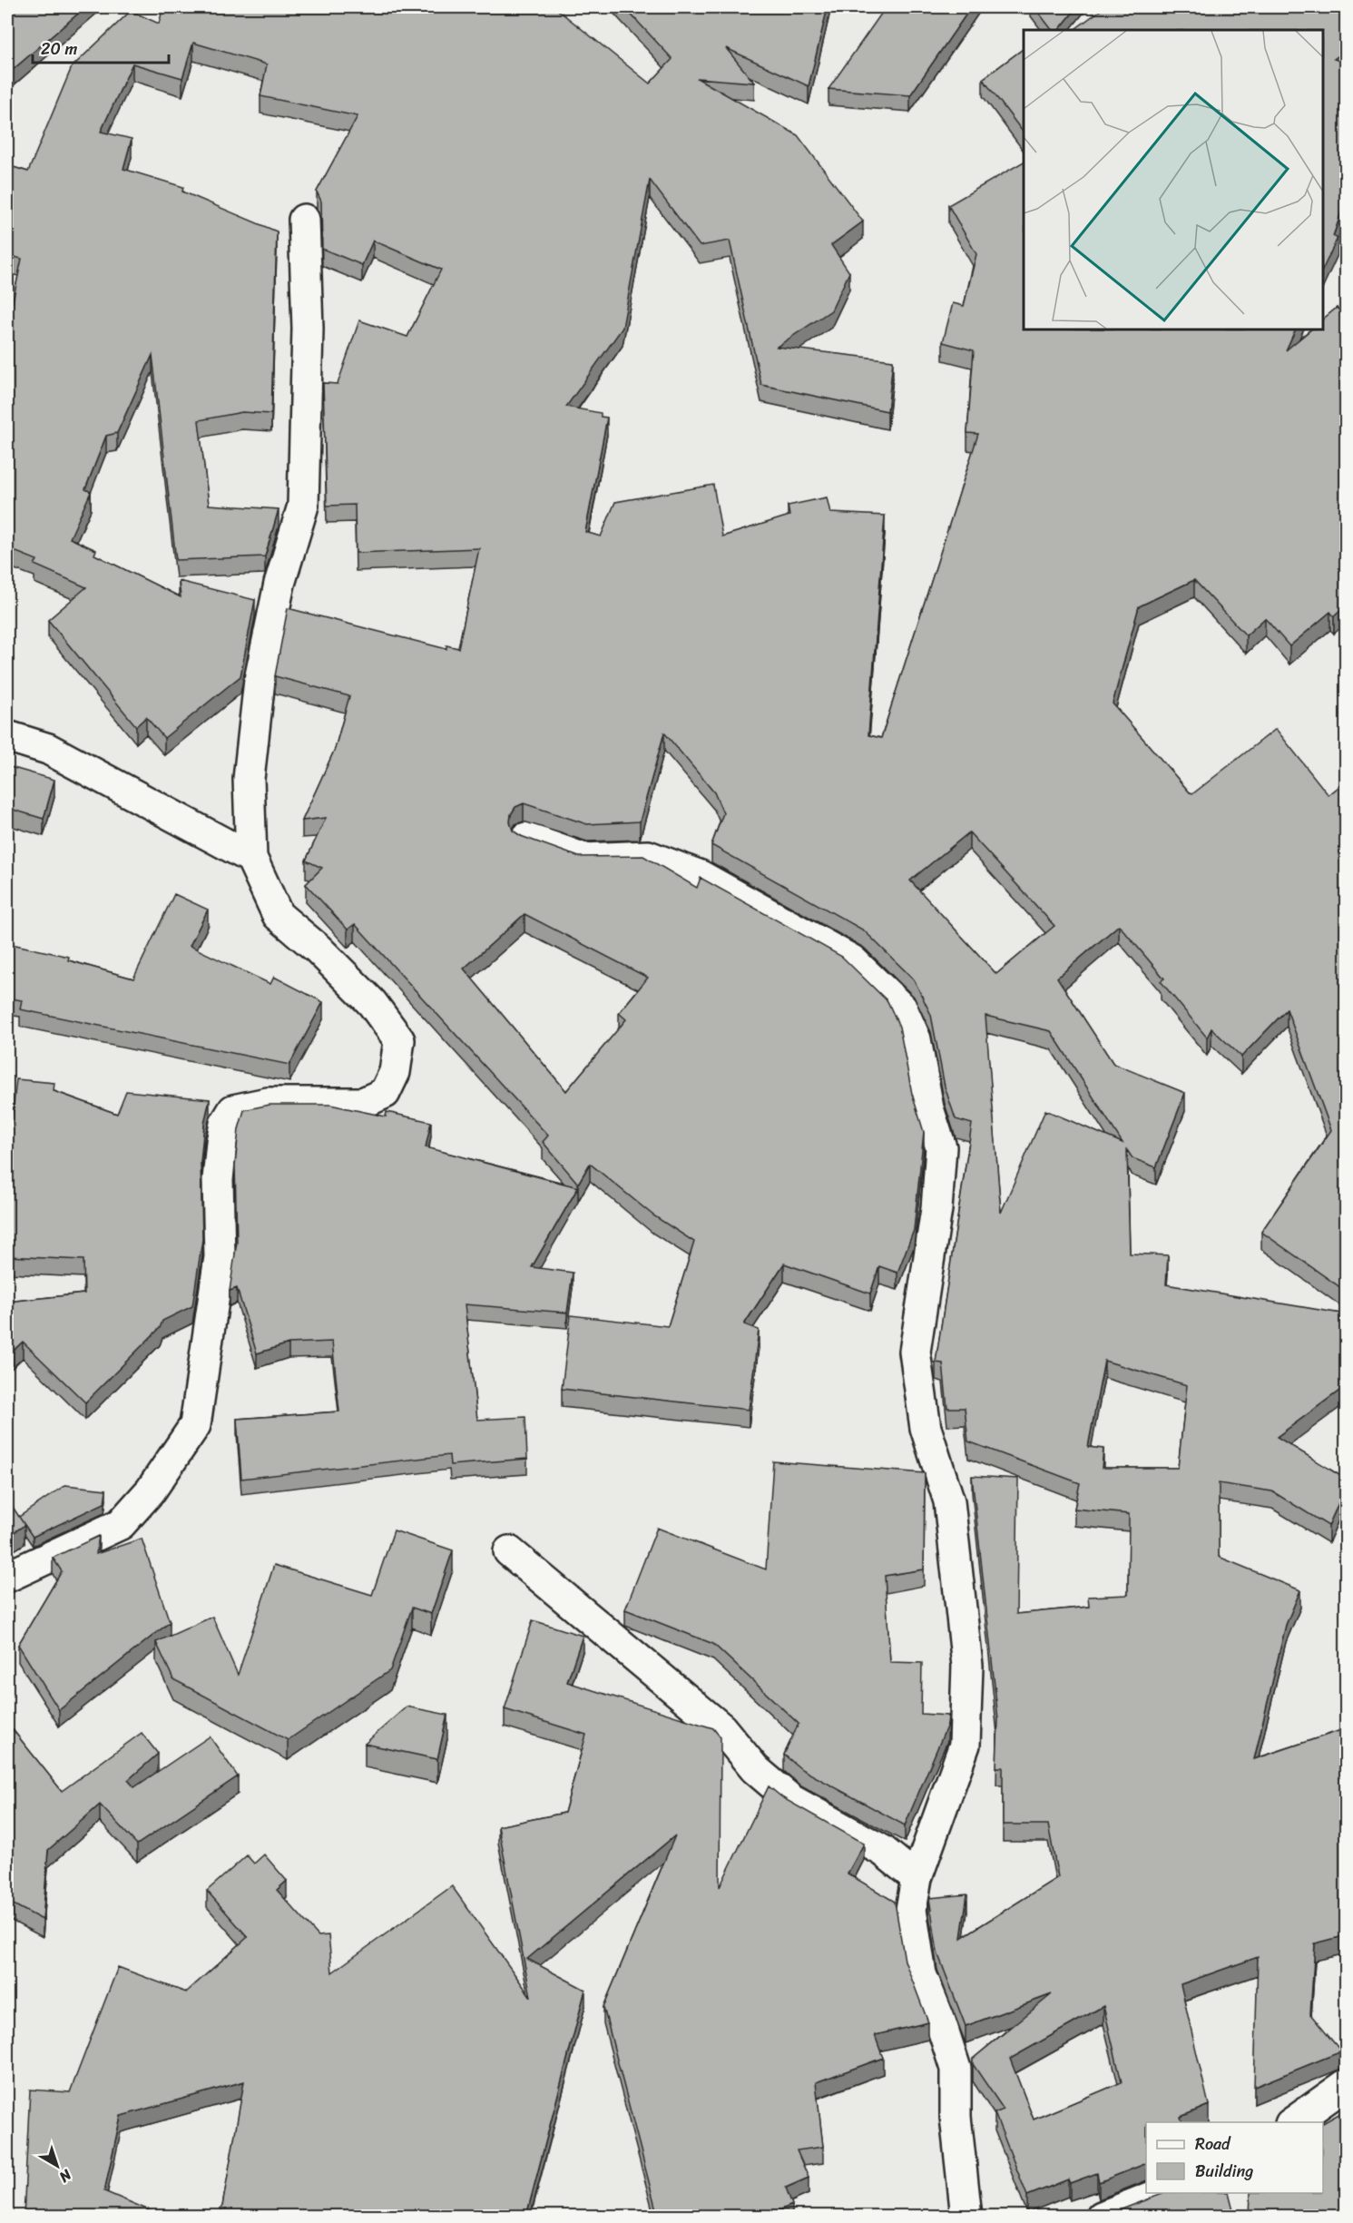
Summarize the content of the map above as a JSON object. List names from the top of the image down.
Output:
{
  "legend": ["Road", "Building"],
  "scale_bar": "20 m",
  "north": "bottom right"
}
